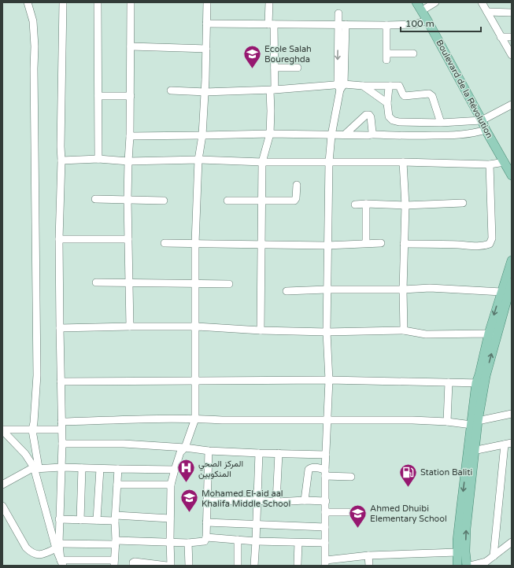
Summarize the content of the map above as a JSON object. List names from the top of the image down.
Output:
{
  "streets": {
    "main road": ["Boulevard de la Révolution"]
  },
  "places": {
    "school or university": ["Ecole Salah Boureghda", "Mohamed El-aid aal Khalifa Middle School", "Ahmed Dhuibi Elementary School"],
    "hospital": ["المركز الصحي المنكوبين"],
    "fuel station": ["Station Baliti"]
  },
  "scale_bar": "100 m"
}
